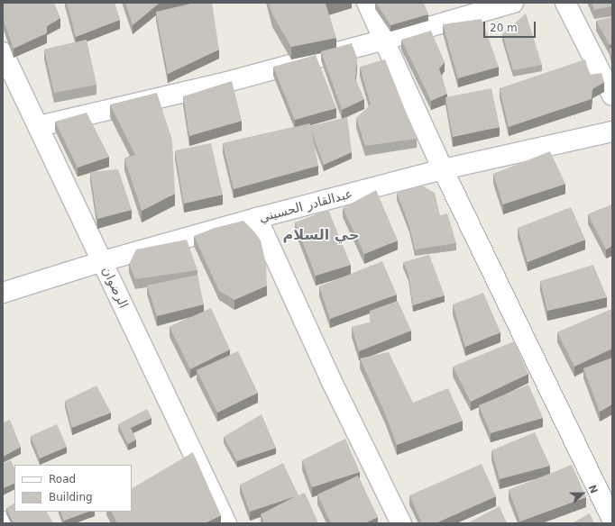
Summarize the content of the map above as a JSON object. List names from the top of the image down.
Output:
{
  "streets": {
    "street": ["عبدالقادر الحسيني", "الرضوان"]
  },
  "crossings": [
    ["عبدالقادر الحسيني", "الرضوان"]
  ],
  "districts": ["حي السلام"],
  "legend": ["Road", "Building"],
  "scale_bar": "20 m",
  "north": "right"
}
